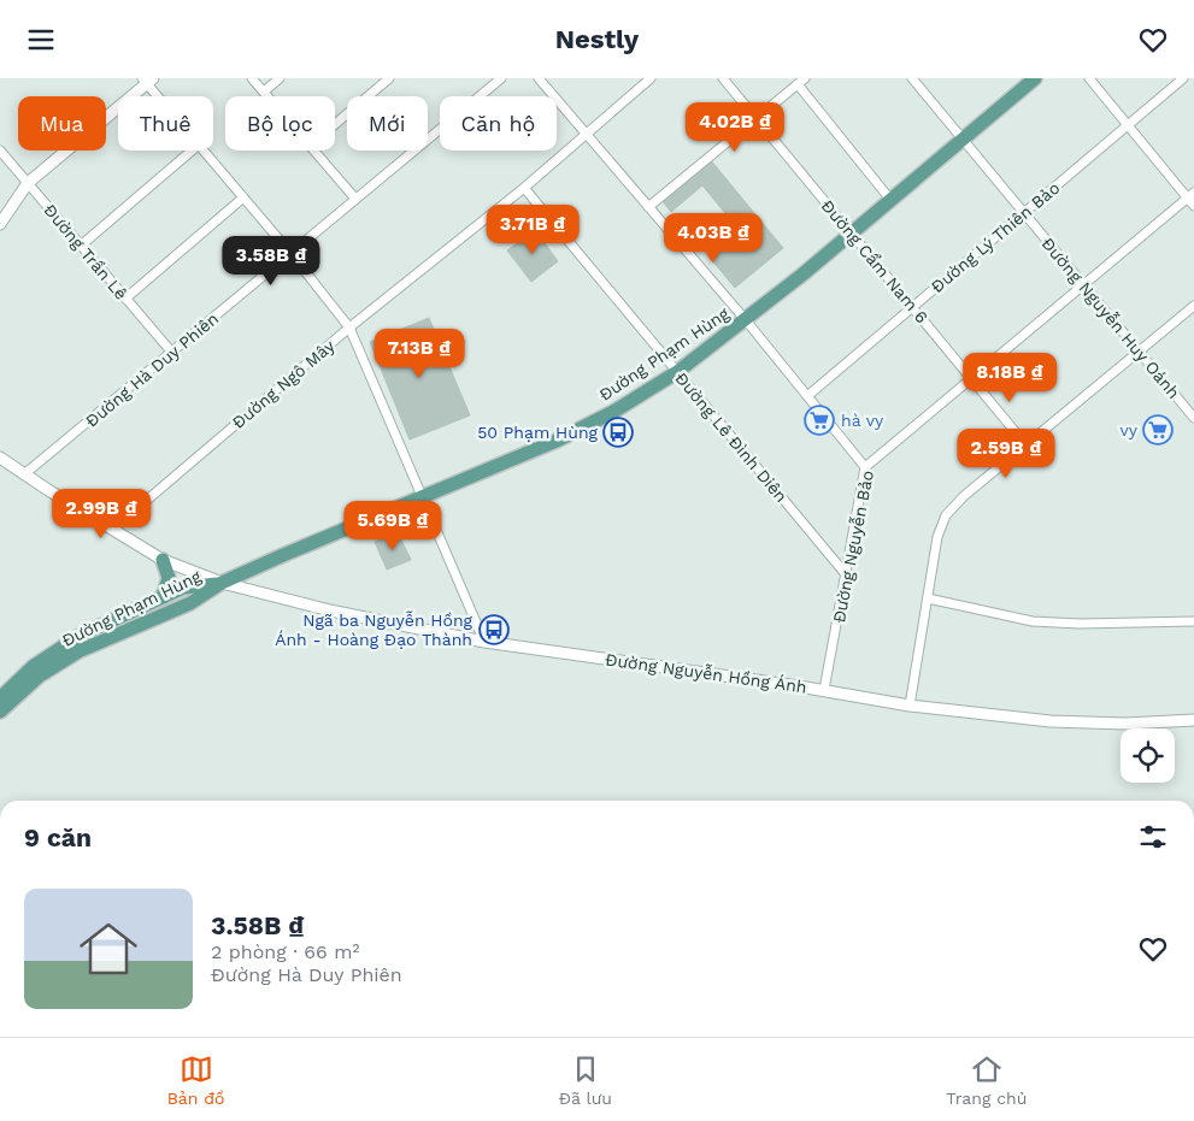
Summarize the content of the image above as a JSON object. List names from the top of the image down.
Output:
{
  "streets": {
    "main road": ["Đường Phạm Hùng"],
    "street": [
      "Đường Lý Thiên Bảo",
      "Đường Trần Lê",
      "Đường Cẩm Nam 6",
      "Đường Nguyễn Huy Oánh",
      "Đường Hà Duy Phiên",
      "Đường Ngô Mây",
      "Đường Lê Đình Diên",
      "Đường Nguyễn Bảo",
      "Đường Nguyễn Hồng Ánh"
    ]
  },
  "crossings": [
    ["Đường Lý Thiên Bảo", "Đường Cẩm Nam 6"],
    ["Đường Lý Thiên Bảo", "Đường Nguyễn Huy Oánh"],
    ["Đường Trần Lê", "Đường Hà Duy Phiên"],
    ["Đường Cẩm Nam 6", "Đường Phạm Hùng"],
    ["Đường Cẩm Nam 6", "Đường Nguyễn Bảo"],
    ["Đường Nguyễn Huy Oánh", "Đường Phạm Hùng"],
    ["Đường Nguyễn Huy Oánh", "Đường Nguyễn Bảo"],
    ["Đường Phạm Hùng", "Đường Lê Đình Diên"],
    ["Đường Phạm Hùng", "Đường Nguyễn Hồng Ánh"],
    ["Đường Hà Duy Phiên", "Đường Nguyễn Hồng Ánh"],
    ["Đường Ngô Mây", "Đường Lê Đình Diên"],
    ["Đường Ngô Mây", "Đường Nguyễn Hồng Ánh"],
    ["Đường Lê Đình Diên", "Đường Nguyễn Bảo"],
    ["Đường Nguyễn Bảo", "Đường Nguyễn Hồng Ánh"]
  ],
  "places": {
    "supermarket": ["hà vy", "vy"],
    "bus stop": ["50 Phạm Hùng", "Ngã ba Nguyễn Hồng Ánh - Hoàng Đạo Thành"]
  },
  "page": {
    "header": "Nestly",
    "chip": [
      "Mua",
      "Thuê",
      "Bộ lọc",
      "Mới",
      "Căn hộ"
    ],
    "price": [
      "4.02B ₫",
      "3.71B ₫",
      "4.03B ₫",
      "3.58B ₫",
      "7.13B ₫",
      "8.18B ₫",
      "2.59B ₫",
      "2.99B ₫",
      "5.69B ₫"
    ],
    "heading": "9 căn",
    "list": [
      {
        "name": "3.58B ₫",
        "note": "2 phòng · 66 m² · Đường Hà Duy Phiên"
      }
    ],
    "tabs": ["Bản đồ", "Đã lưu", "Trang chủ"]
  }
}
